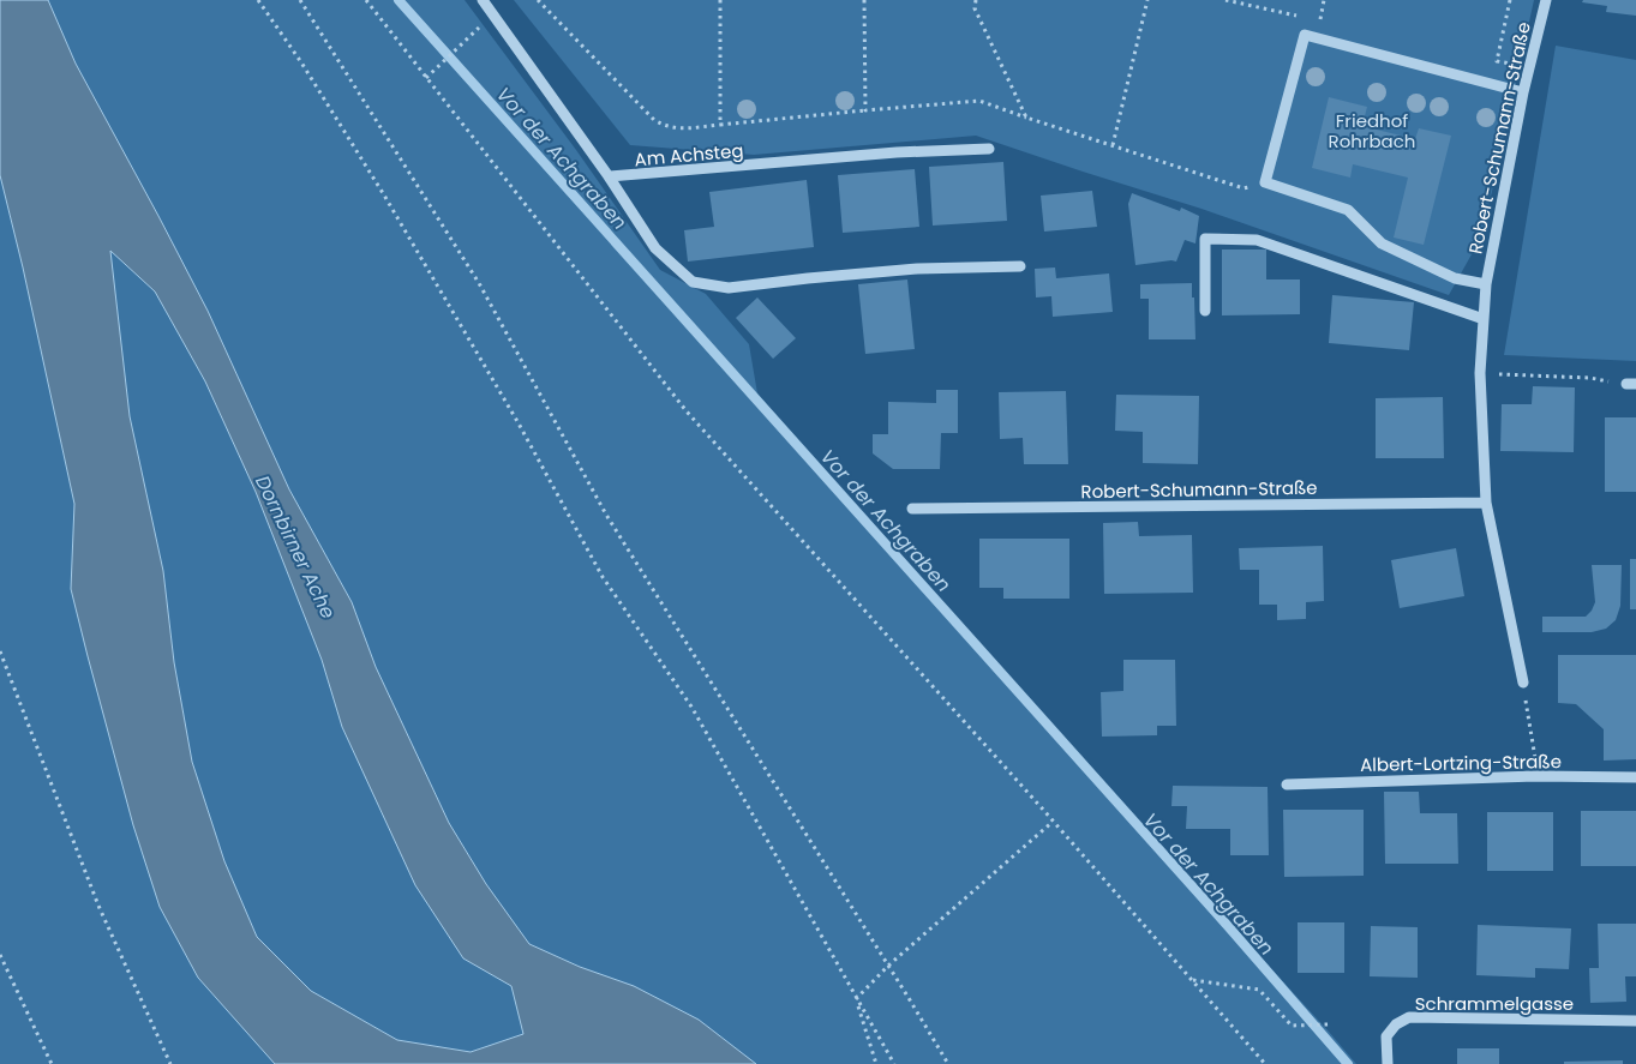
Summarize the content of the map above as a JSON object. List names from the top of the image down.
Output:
{
  "streets": {
    "street": [
      "Robert-Schumann-Straße",
      "Am Achsteg",
      "Albert-Lortzing-Straße",
      "Schrammelgasse"
    ]
  },
  "water": ["Vor der Achgraben", "Dornbirner Ache"],
  "parks": ["Friedhof Rohrbach"]
}
